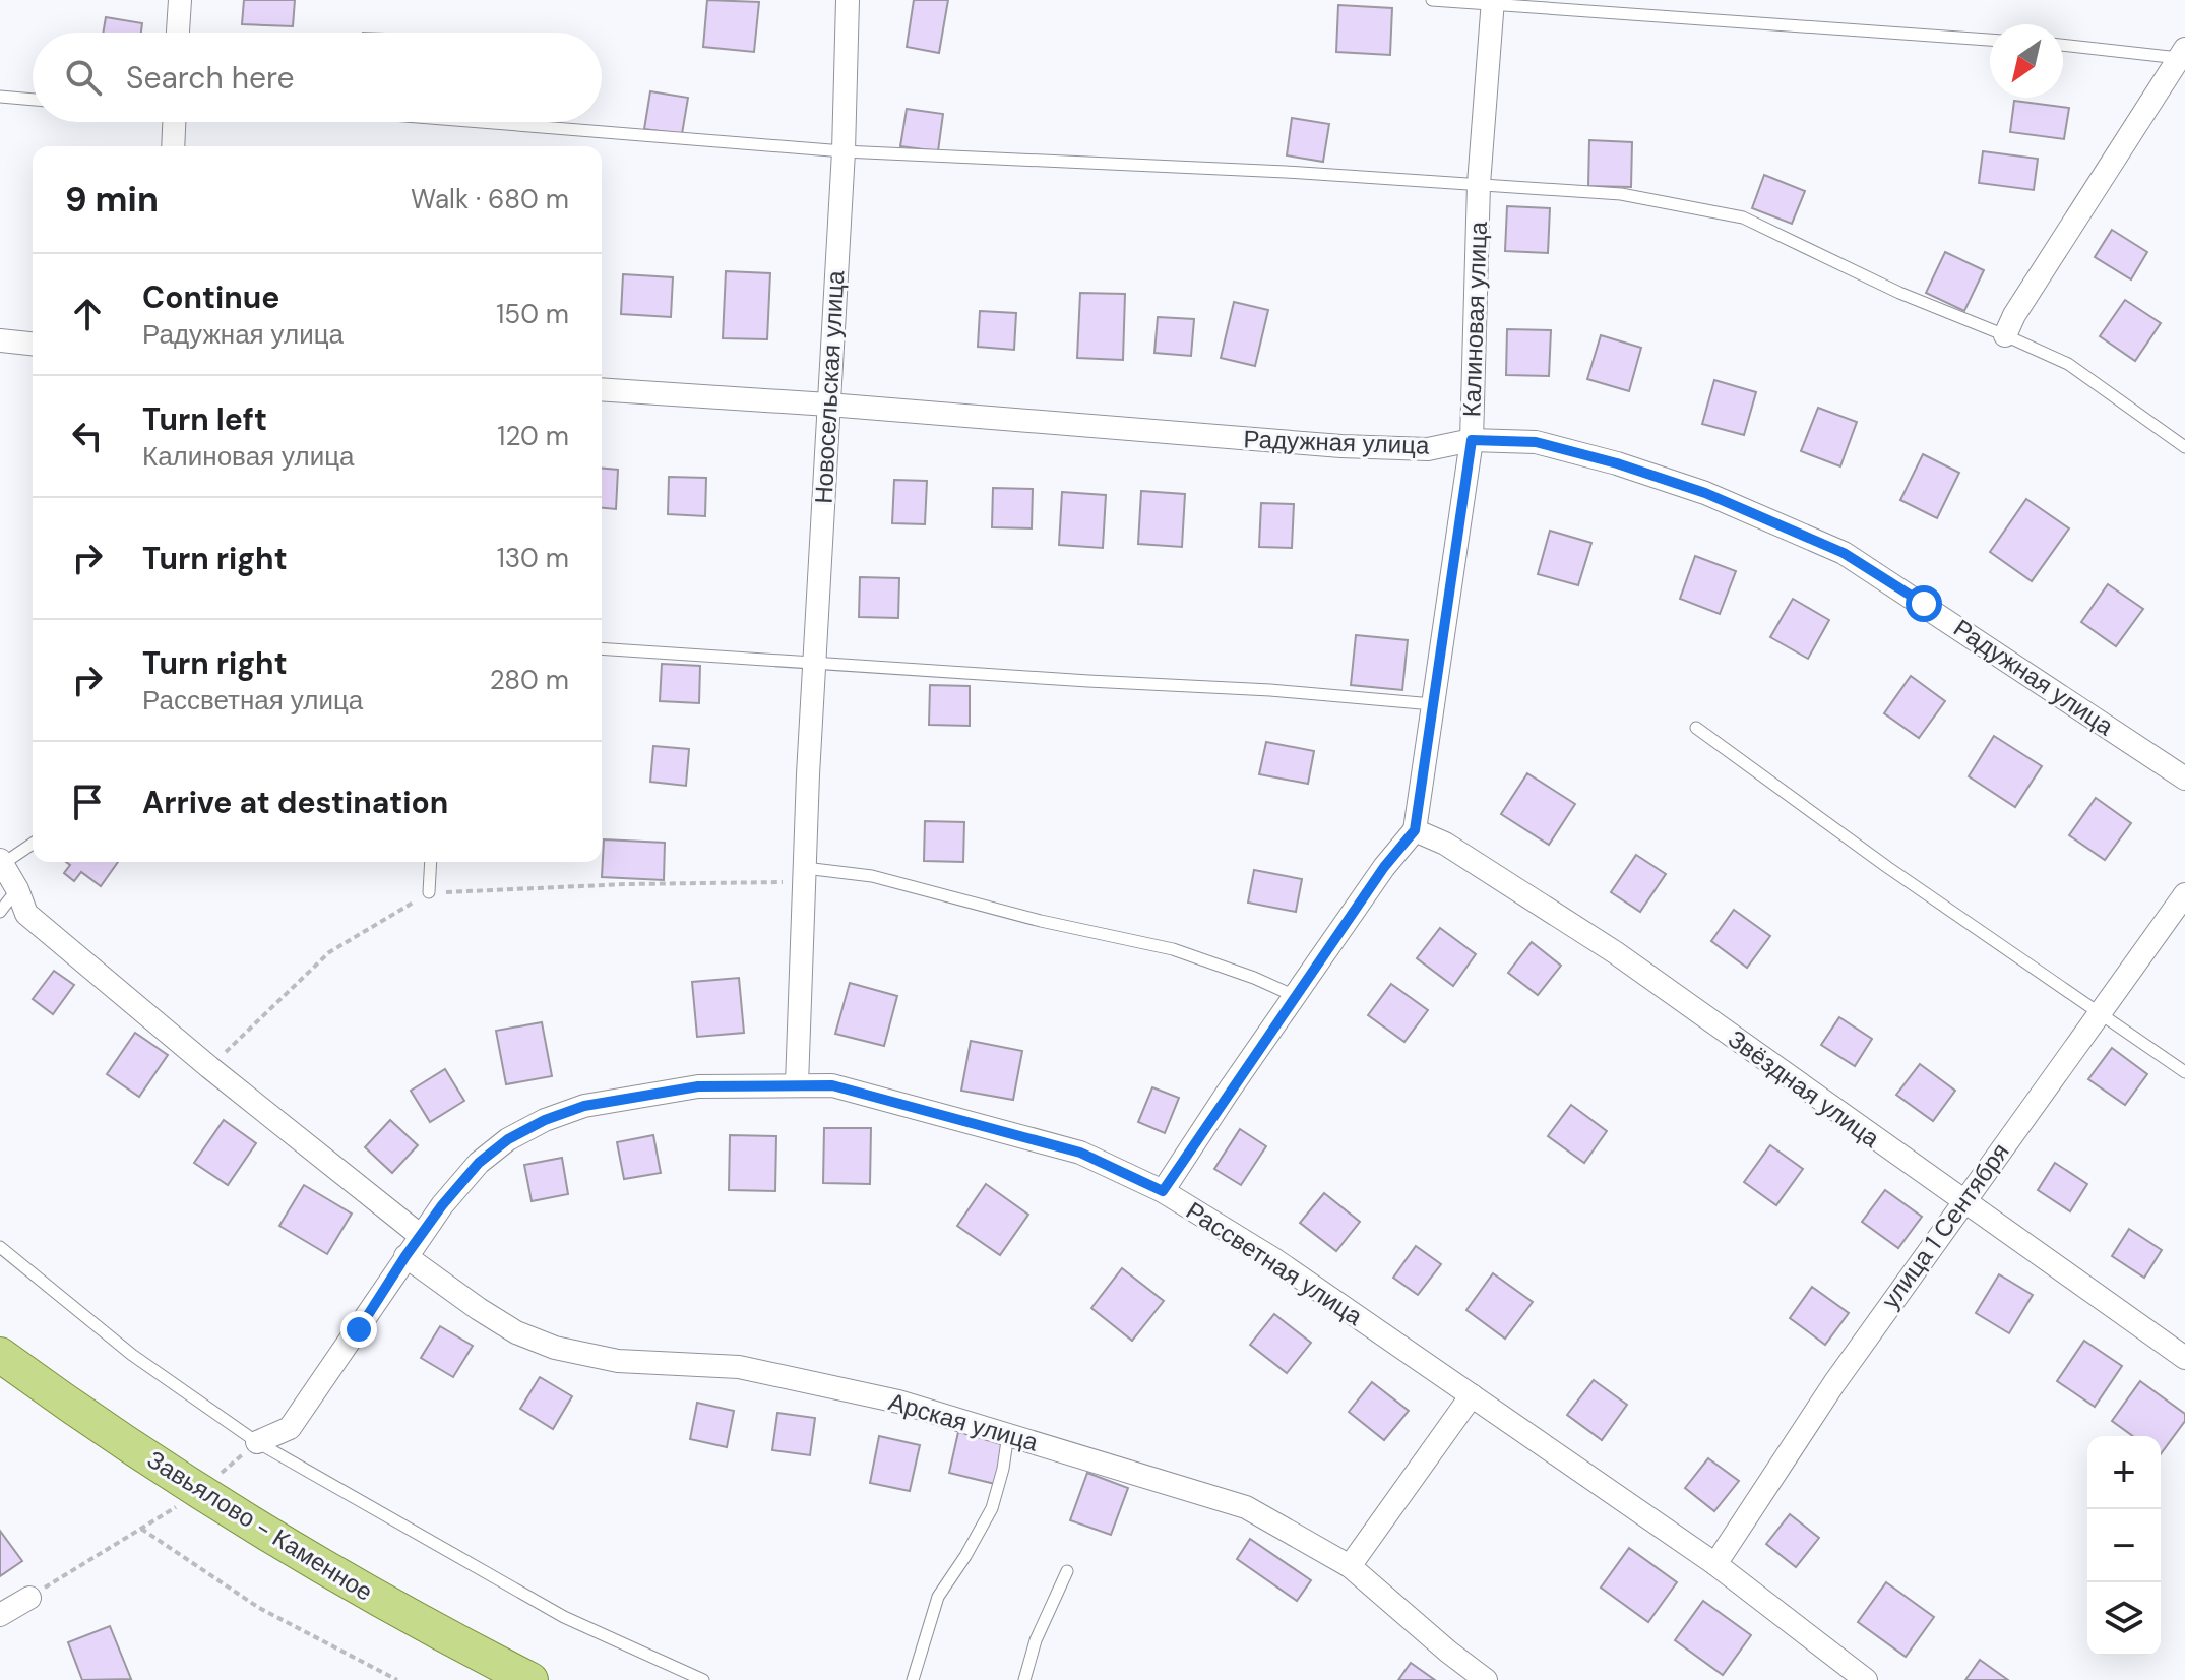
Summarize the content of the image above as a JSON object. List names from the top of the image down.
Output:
{
  "streets": {
    "main road": ["Завьялово - Каменное"],
    "street": [
      "Калиновая улица",
      "Новосельская улица",
      "Радужная улица",
      "Звёздная улица",
      "улица 1 Сентября",
      "Рассветная улица",
      "Арская улица"
    ]
  },
  "crossings": [
    ["Калиновая улица", "Радужная улица"],
    ["Калиновая улица", "Звёздная улица"],
    ["Новосельская улица", "Радужная улица"],
    ["Новосельская улица", "Рассветная улица"],
    ["Звёздная улица", "улица 1 Сентября"],
    ["улица 1 Сентября", "Рассветная улица"],
    ["Рассветная улица", "Арская улица"]
  ],
  "north": "bottom left",
  "page": {
    "search": "Search here",
    "heading": ["9 min", "Walk · 680 m"],
    "list": [
      ["Continue", "Радужная улица", "150 m"],
      ["Turn left", "Калиновая улица", "120 m"],
      ["Turn right", "130 m"],
      ["Turn right", "Рассветная улица", "280 m"],
      "Arrive at destination"
    ],
    "map_buttons": ["+", "−"]
  }
}
